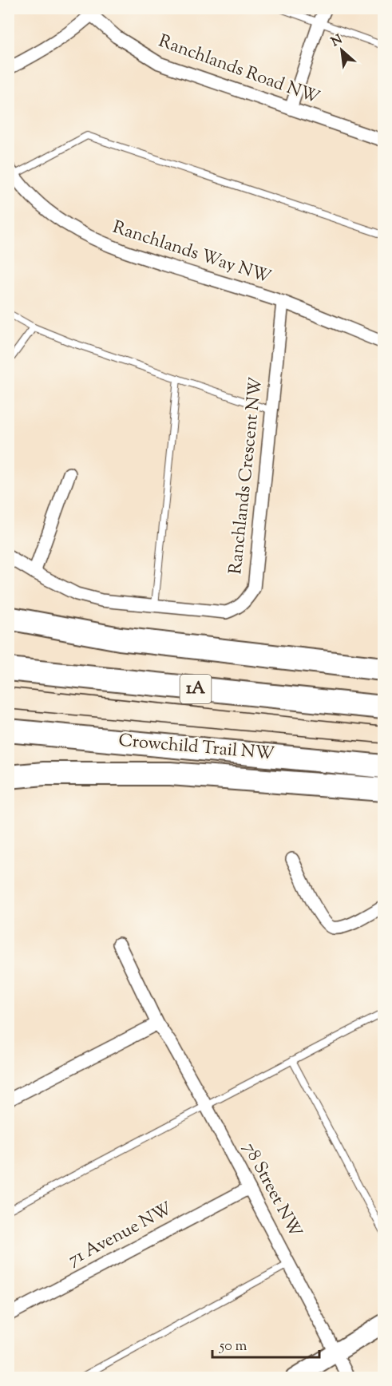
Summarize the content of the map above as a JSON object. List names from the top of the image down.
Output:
{
  "streets": {
    "highway": ["1A", "Crowchild Trail NW"],
    "street": [
      "Ranchlands Road NW",
      "Ranchlands Way NW",
      "Ranchlands Crescent NW",
      "78 Street NW",
      "71 Avenue NW"
    ]
  },
  "crossings": [
    ["Ranchlands Way NW", "Ranchlands Crescent NW"],
    ["78 Street NW", "71 Avenue NW"]
  ],
  "scale_bar": "50 m",
  "north": "top left"
}
